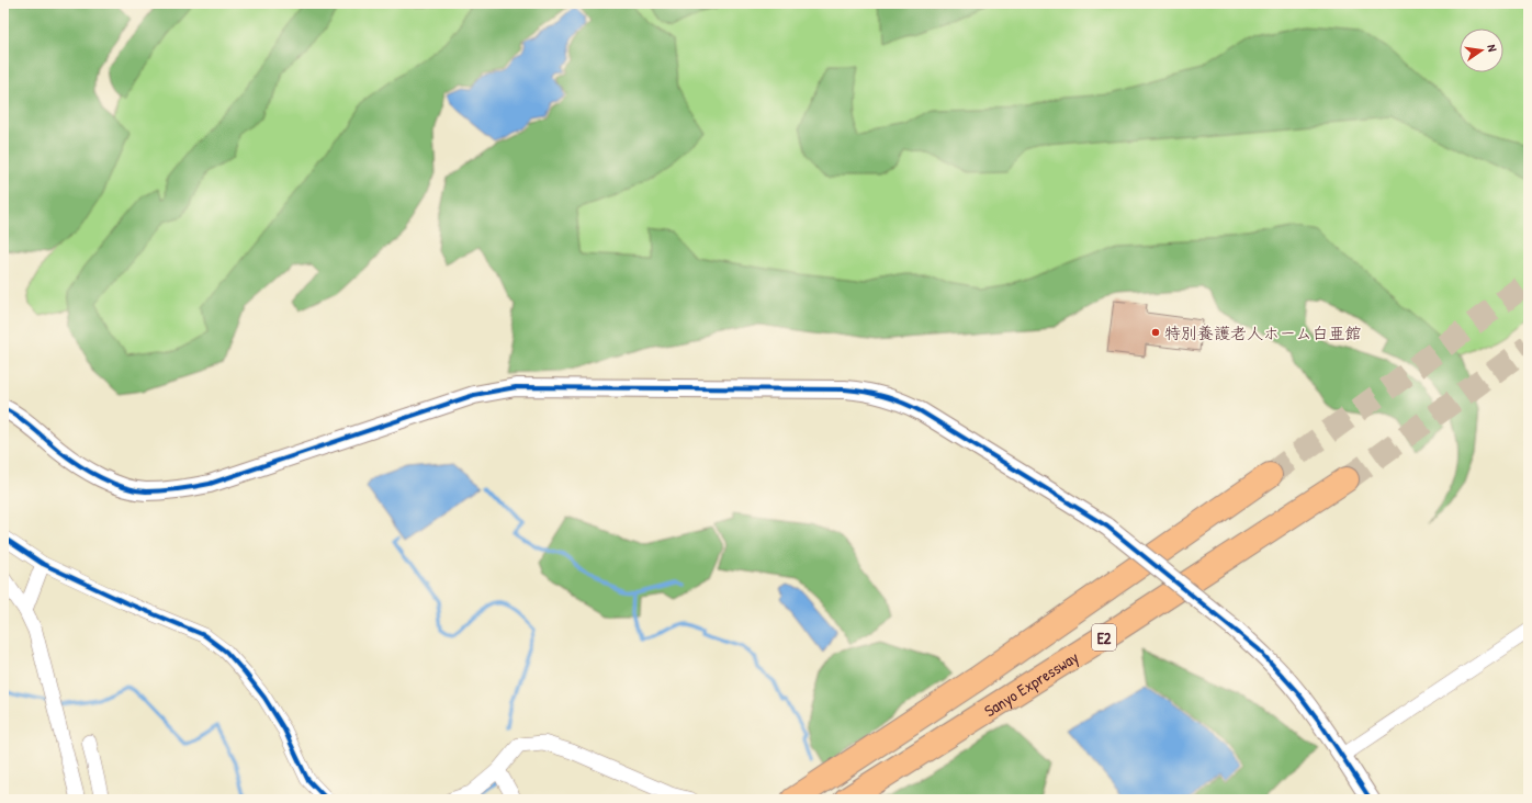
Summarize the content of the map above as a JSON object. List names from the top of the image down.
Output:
{
  "streets": {
    "highway": ["E2", "Sanyo Expressway"]
  },
  "places": ["特別養護老人ホーム白亜館"],
  "north": "right"
}
